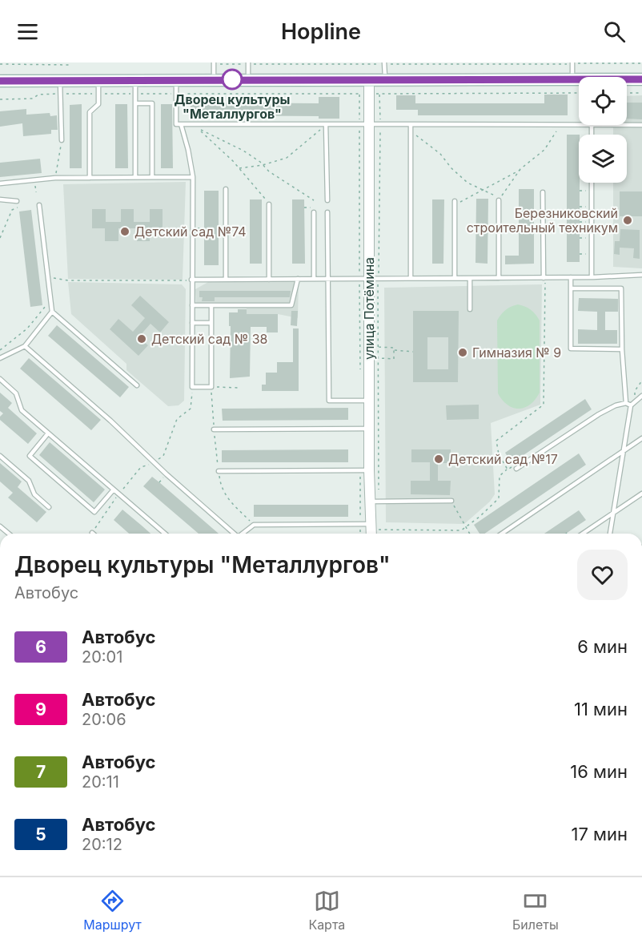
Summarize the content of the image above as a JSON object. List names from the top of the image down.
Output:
{
  "streets": {
    "street": ["улица Потёмина"]
  },
  "places": [
    "Дворец культуры \"Металлургов\"",
    "Березниковский строительный техникум",
    "Детский сад №74",
    "Детский сад № 38",
    "Гимназия № 9",
    "Детский сад №17"
  ],
  "lines": ["bus line 6"],
  "page": {
    "header": "Hopline",
    "heading": ["Дворец культуры \"Металлургов\"", "Автобус"],
    "list": [
      {
        "mark": "6",
        "name": "Автобус",
        "note": "20:01",
        "value": "6 мин"
      },
      {
        "mark": "9",
        "name": "Автобус",
        "note": "20:06",
        "value": "11 мин"
      },
      {
        "mark": "7",
        "name": "Автобус",
        "note": "20:11",
        "value": "16 мин"
      },
      {
        "mark": "5",
        "name": "Автобус",
        "note": "20:12",
        "value": "17 мин"
      }
    ],
    "tabs": ["Маршрут", "Карта", "Билеты"]
  }
}
